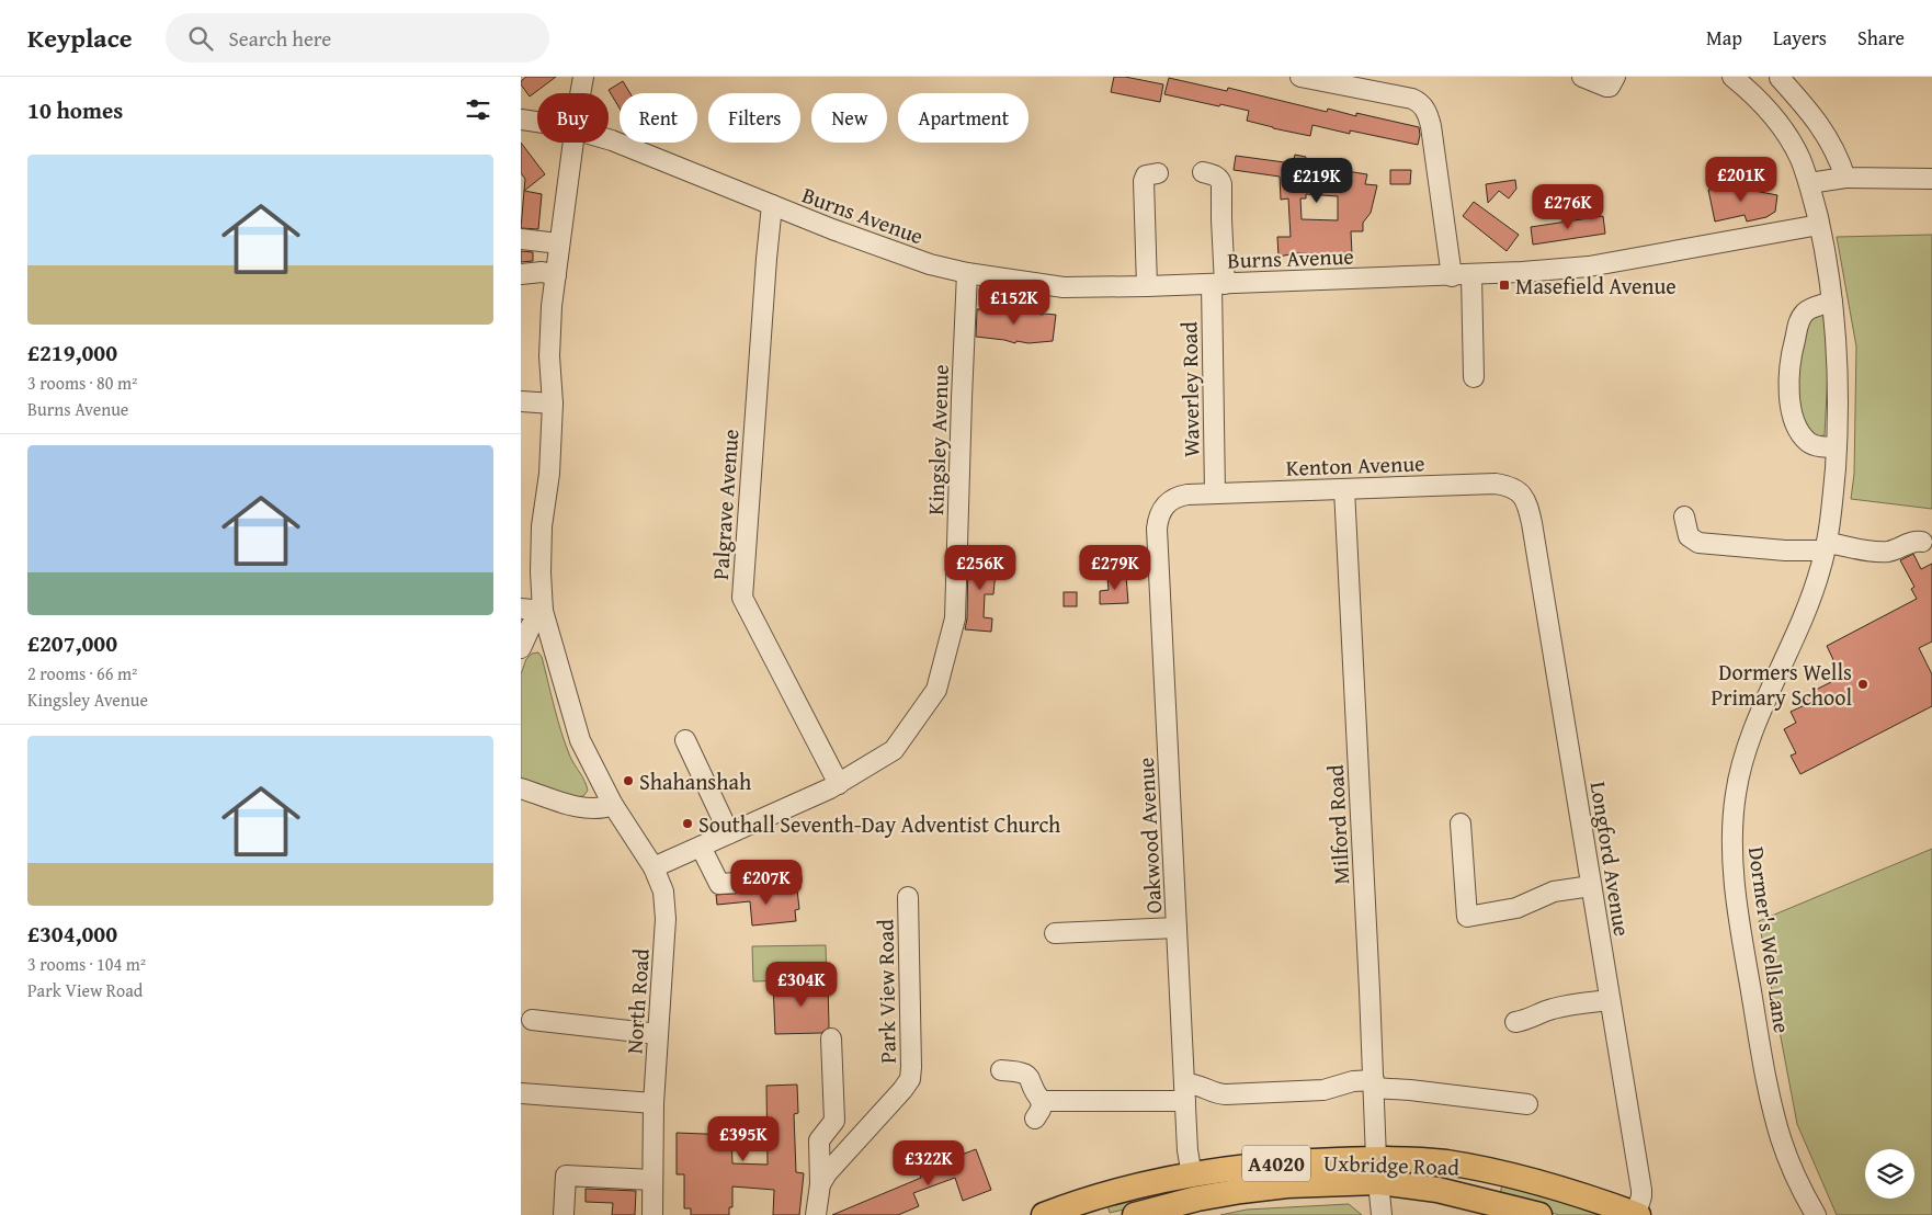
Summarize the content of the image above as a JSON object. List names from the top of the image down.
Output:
{
  "streets": {
    "main road": ["A4020", "Uxbridge Road"],
    "street": [
      "Burns Avenue",
      "Waverley Road",
      "Kingsley Avenue",
      "Kenton Avenue",
      "Palgrave Avenue",
      "Milford Road",
      "Oakwood Avenue",
      "Longford Avenue",
      "Dormer's Wells Lane",
      "Park View Road",
      "North Road"
    ]
  },
  "crossings": [
    ["Burns Avenue", "Waverley Road"],
    ["Burns Avenue", "Kingsley Avenue"],
    ["Burns Avenue", "Palgrave Avenue"],
    ["Burns Avenue", "Dormer's Wells Lane"],
    ["Waverley Road", "Kenton Avenue"],
    ["Kingsley Avenue", "Palgrave Avenue"],
    ["Kingsley Avenue", "North Road"],
    ["Kenton Avenue", "Milford Road"],
    ["Kenton Avenue", "Oakwood Avenue"],
    ["Kenton Avenue", "Longford Avenue"],
    ["Milford Road", "Uxbridge Road"],
    ["Oakwood Avenue", "Uxbridge Road"],
    ["Longford Avenue", "Uxbridge Road"]
  ],
  "places": {
    "transit": ["Masefield Avenue"],
    "other": ["Dormers Wells Primary School", "Shahanshah", "Southall Seventh-Day Adventist Church"]
  },
  "page": {
    "header": "Keyplace",
    "search": "Search here",
    "nav": ["Map", "Layers", "Share"],
    "heading": "10 homes",
    "chip": [
      "Buy",
      "Rent",
      "Filters",
      "New",
      "Apartment"
    ],
    "list": [
      {
        "name": "£219,000",
        "note": "3 rooms · 80 m² · Burns Avenue"
      },
      {
        "name": "£207,000",
        "note": "2 rooms · 66 m² · Kingsley Avenue"
      },
      {
        "name": "£304,000",
        "note": "3 rooms · 104 m² · Park View Road"
      }
    ],
    "price": [
      "£201K",
      "£219K",
      "£276K",
      "£152K",
      "£256K",
      "£279K",
      "£207K",
      "£304K",
      "£395K",
      "£322K"
    ]
  }
}
